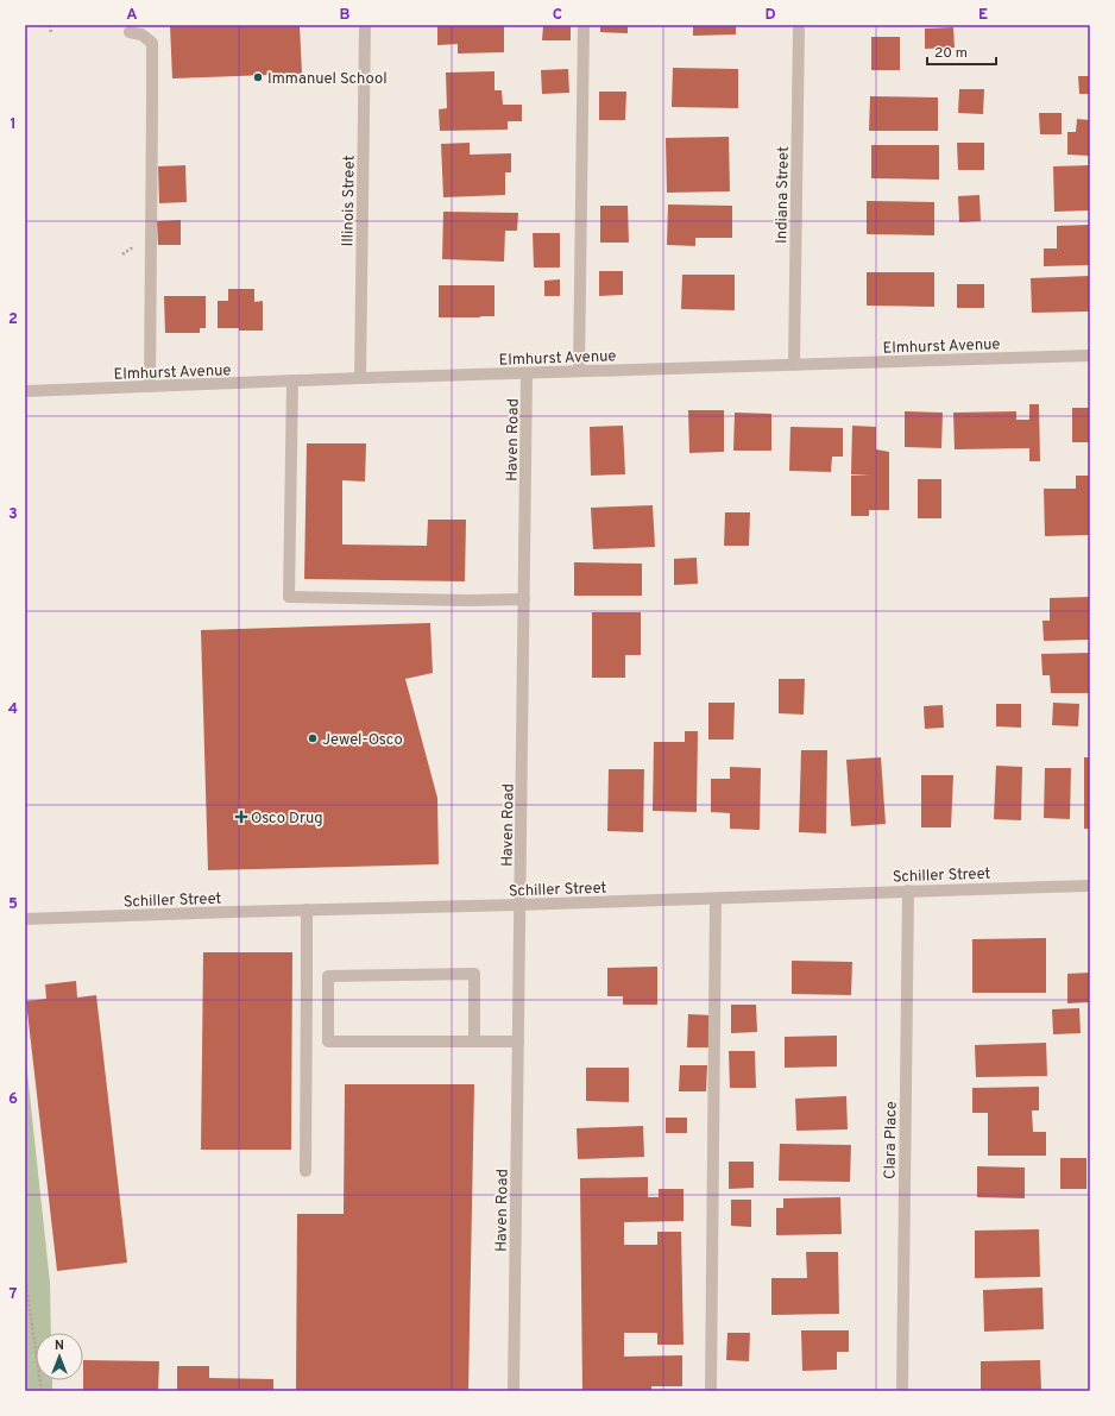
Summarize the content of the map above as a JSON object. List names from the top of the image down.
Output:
{
  "streets": {
    "street": [
      "Indiana Street",
      "Illinois Street",
      "Elmhurst Avenue",
      "Haven Road",
      "Schiller Street",
      "Clara Place"
    ]
  },
  "crossings": [
    ["Indiana Street", "Elmhurst Avenue"],
    ["Illinois Street", "Elmhurst Avenue"],
    ["Elmhurst Avenue", "Haven Road"],
    ["Haven Road", "Schiller Street"],
    ["Schiller Street", "Clara Place"]
  ],
  "places": {
    "other": ["Immanuel School", "Jewel-Osco"],
    "health": ["Osco Drug"]
  },
  "scale_bar": "20 m",
  "north": "top",
  "grid": {
    "columns": [
      "A",
      "B",
      "C",
      "D",
      "E"
    ],
    "rows": [
      "1",
      "2",
      "3",
      "4",
      "5",
      "6",
      "7"
    ]
  }
}
